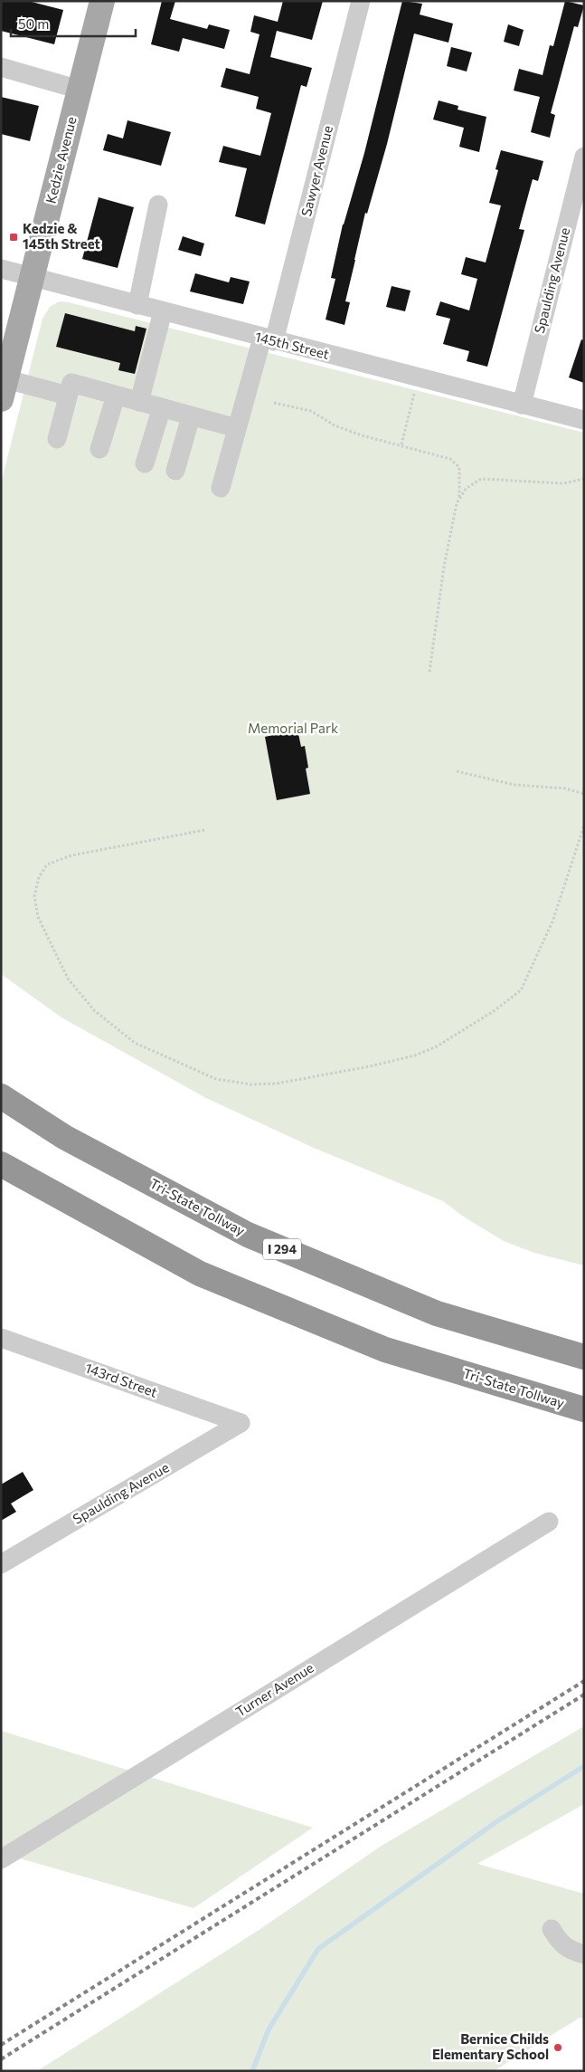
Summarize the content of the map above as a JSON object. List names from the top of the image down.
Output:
{
  "streets": {
    "highway": ["Tri-State Tollway", "I 294"],
    "main road": ["Kedzie Avenue"],
    "street": [
      "Sawyer Avenue",
      "Spaulding Avenue",
      "145th Street",
      "143rd Street",
      "Turner Avenue"
    ]
  },
  "crossings": [
    ["Kedzie Avenue", "145th Street"],
    ["Sawyer Avenue", "145th Street"],
    ["Spaulding Avenue", "145th Street"],
    ["Spaulding Avenue", "143rd Street"]
  ],
  "parks": ["Memorial Park"],
  "places": {
    "transit": ["Kedzie & 145th Street"],
    "other": ["Bernice Childs Elementary School"]
  },
  "scale_bar": "50 m"
}
